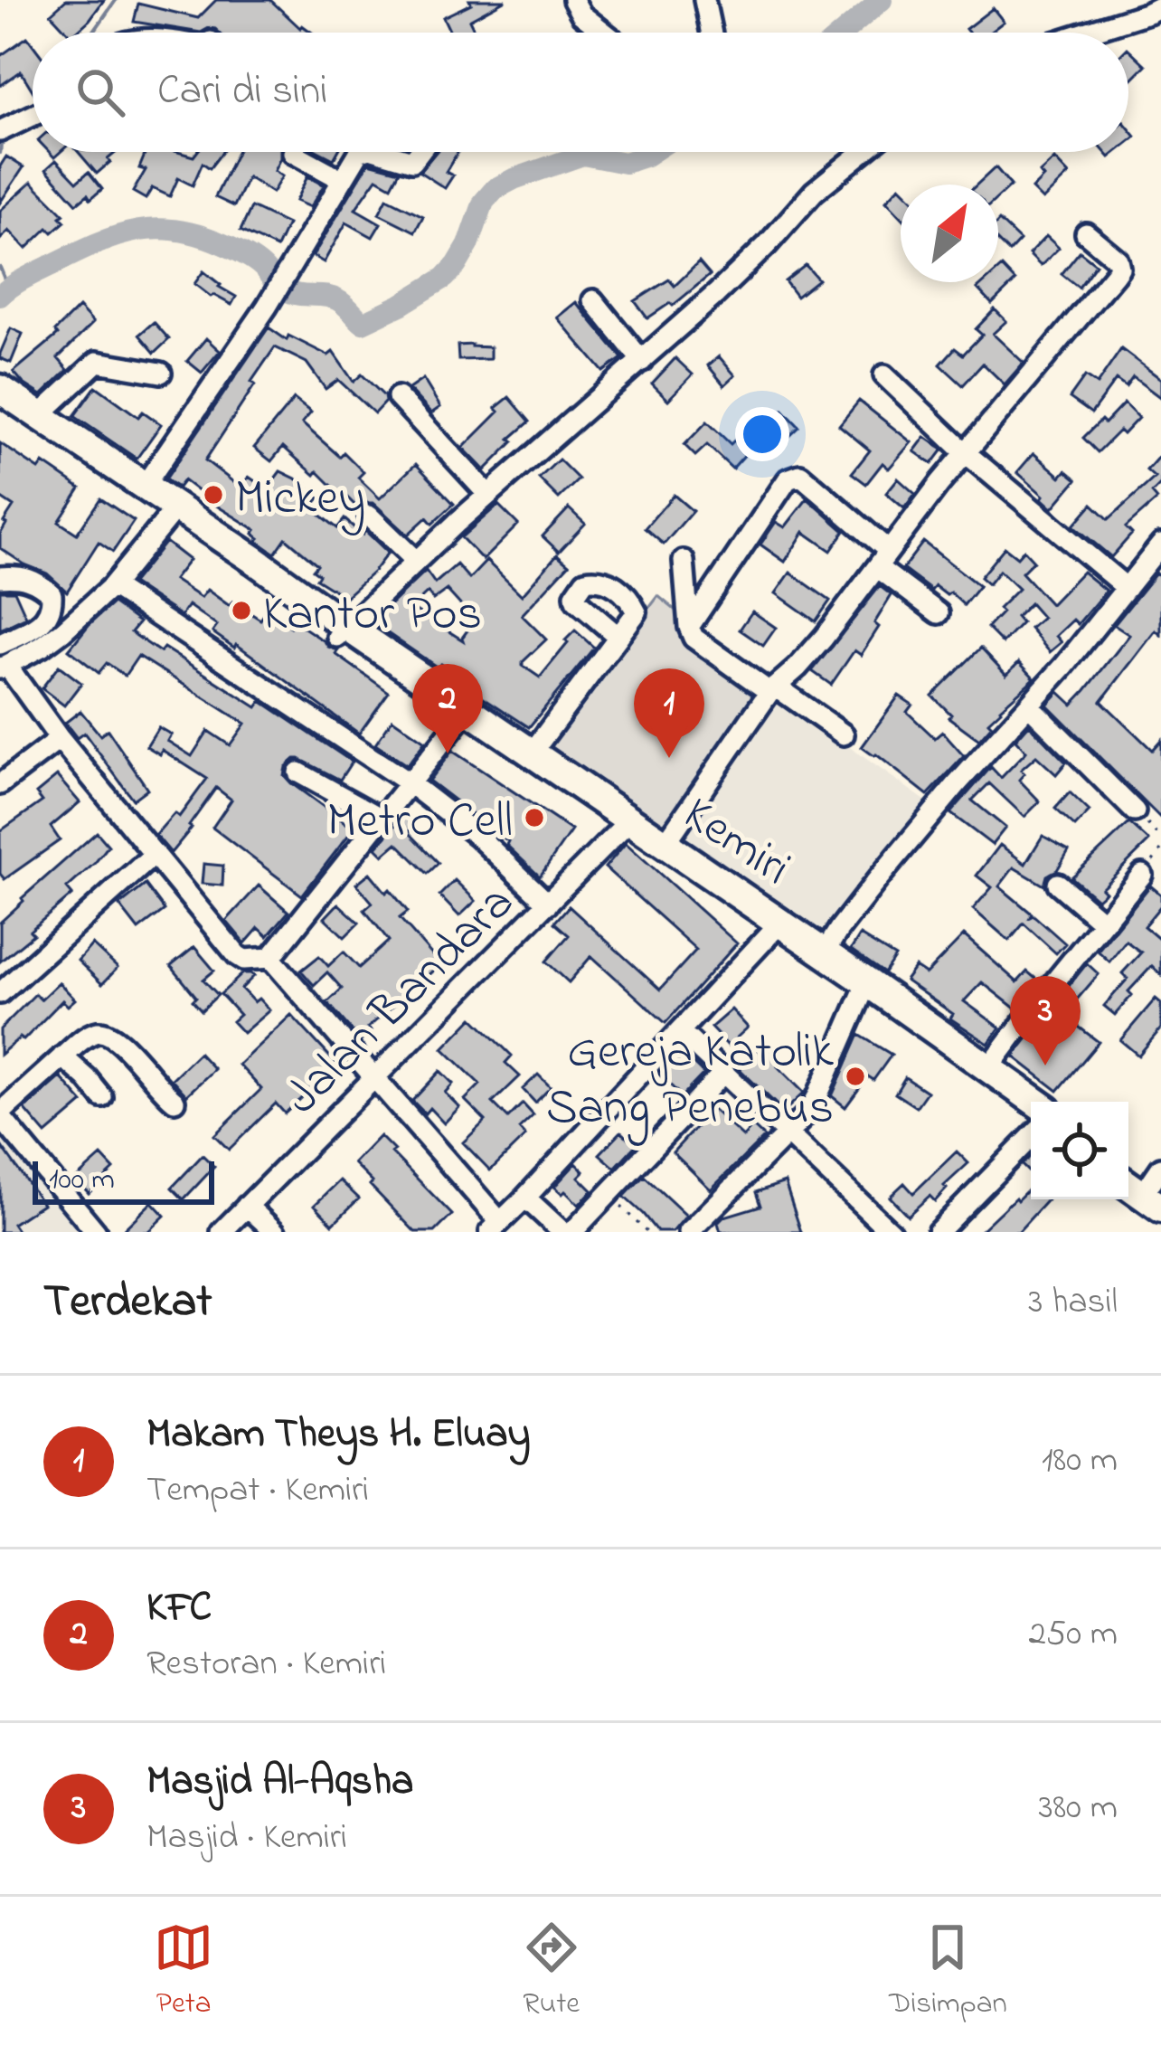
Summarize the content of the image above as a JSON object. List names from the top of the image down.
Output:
{
  "streets": {
    "highway": ["Kemiri"],
    "street": ["Jalan Bandara"]
  },
  "crossings": [
    ["Kemiri", "Jalan Bandara"]
  ],
  "places": [
    "Mickey",
    "Kantor Pos",
    "Metro Cell",
    "Gereja Katolik Sang Penebus"
  ],
  "scale_bar": "100 m",
  "north": "top right",
  "page": {
    "search": "Cari di sini",
    "pins": ["2", "1", "3"],
    "scale": "100 m",
    "heading": ["Terdekat", "3 hasil"],
    "list": [
      {
        "mark": "1",
        "name": "Makam Theys H. Eluay",
        "note": "Tempat · Kemiri",
        "value": "180 m"
      },
      {
        "mark": "2",
        "name": "KFC",
        "note": "Restoran · Kemiri",
        "value": "250 m"
      },
      {
        "mark": "3",
        "name": "Masjid Al-Aqsha",
        "note": "Masjid · Kemiri",
        "value": "380 m"
      }
    ],
    "nav": ["Peta", "Rute", "Disimpan"]
  }
}
